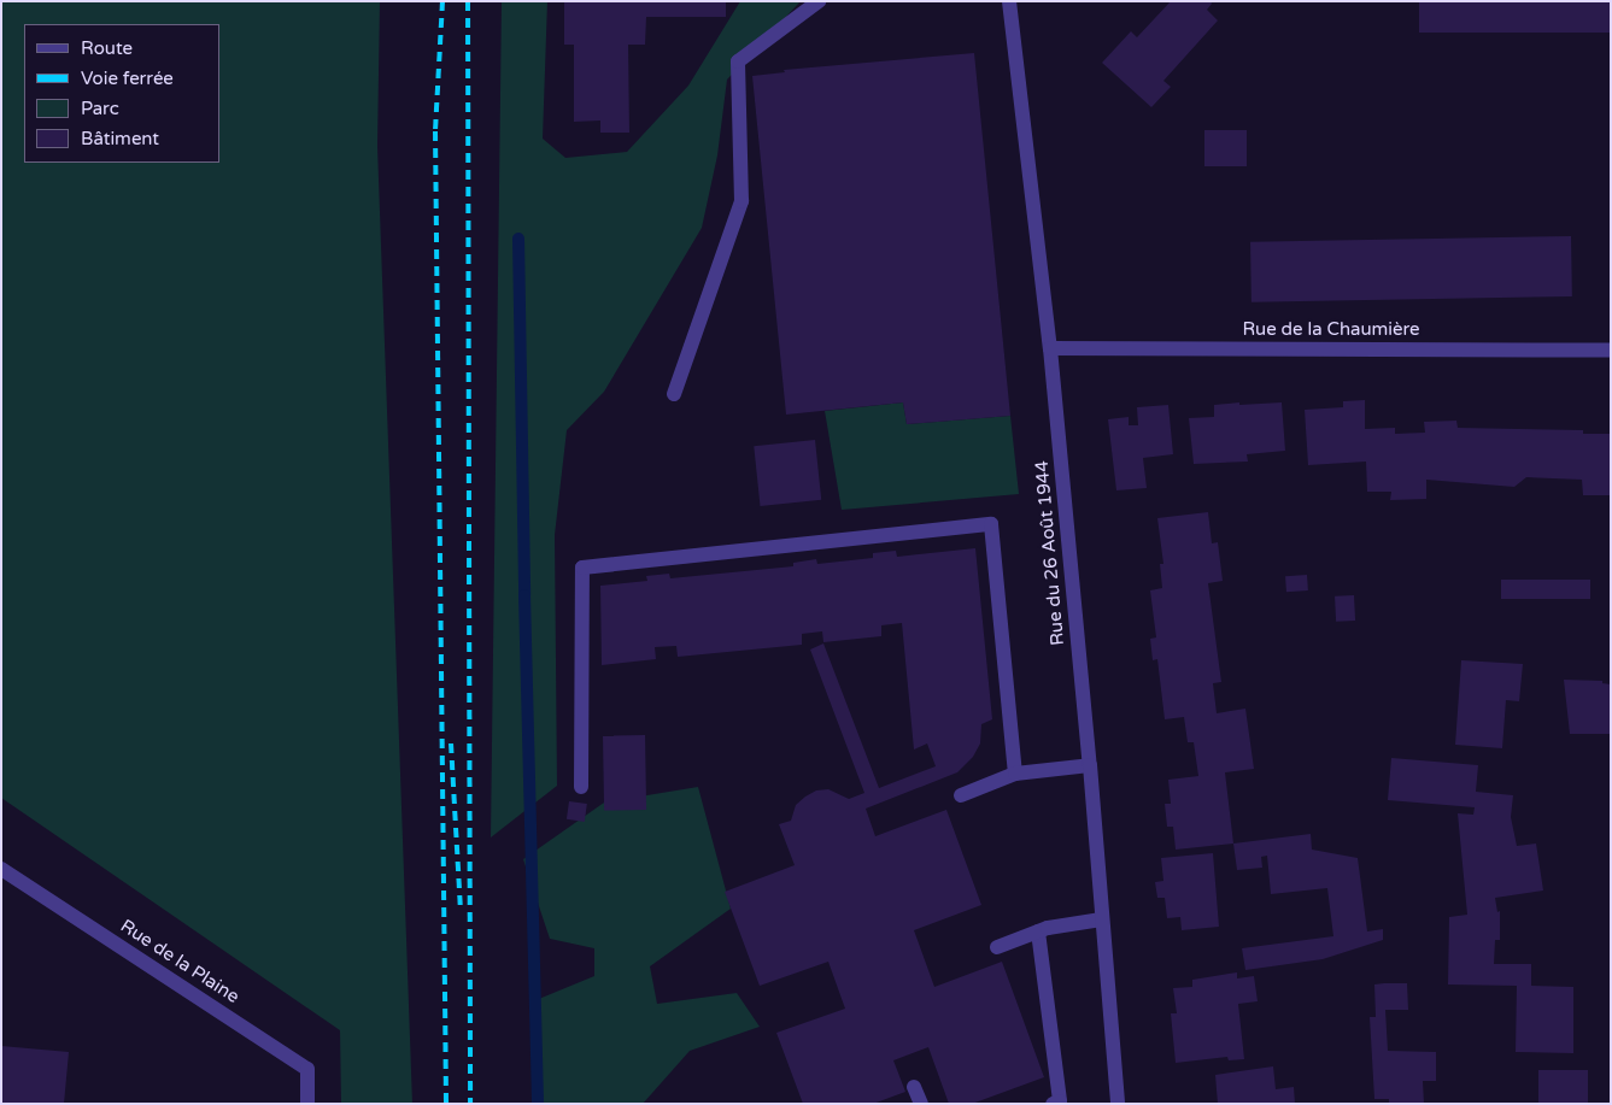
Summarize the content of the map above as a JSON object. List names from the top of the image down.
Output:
{
  "streets": {
    "street": ["Rue de la Chaumière", "Rue du 26 Août 1944", "Rue de la Plaine"]
  },
  "crossings": [
    ["Rue de la Chaumière", "Rue du 26 Août 1944"]
  ],
  "legend": [
    "Route",
    "Voie ferrée",
    "Parc",
    "Bâtiment"
  ]
}
